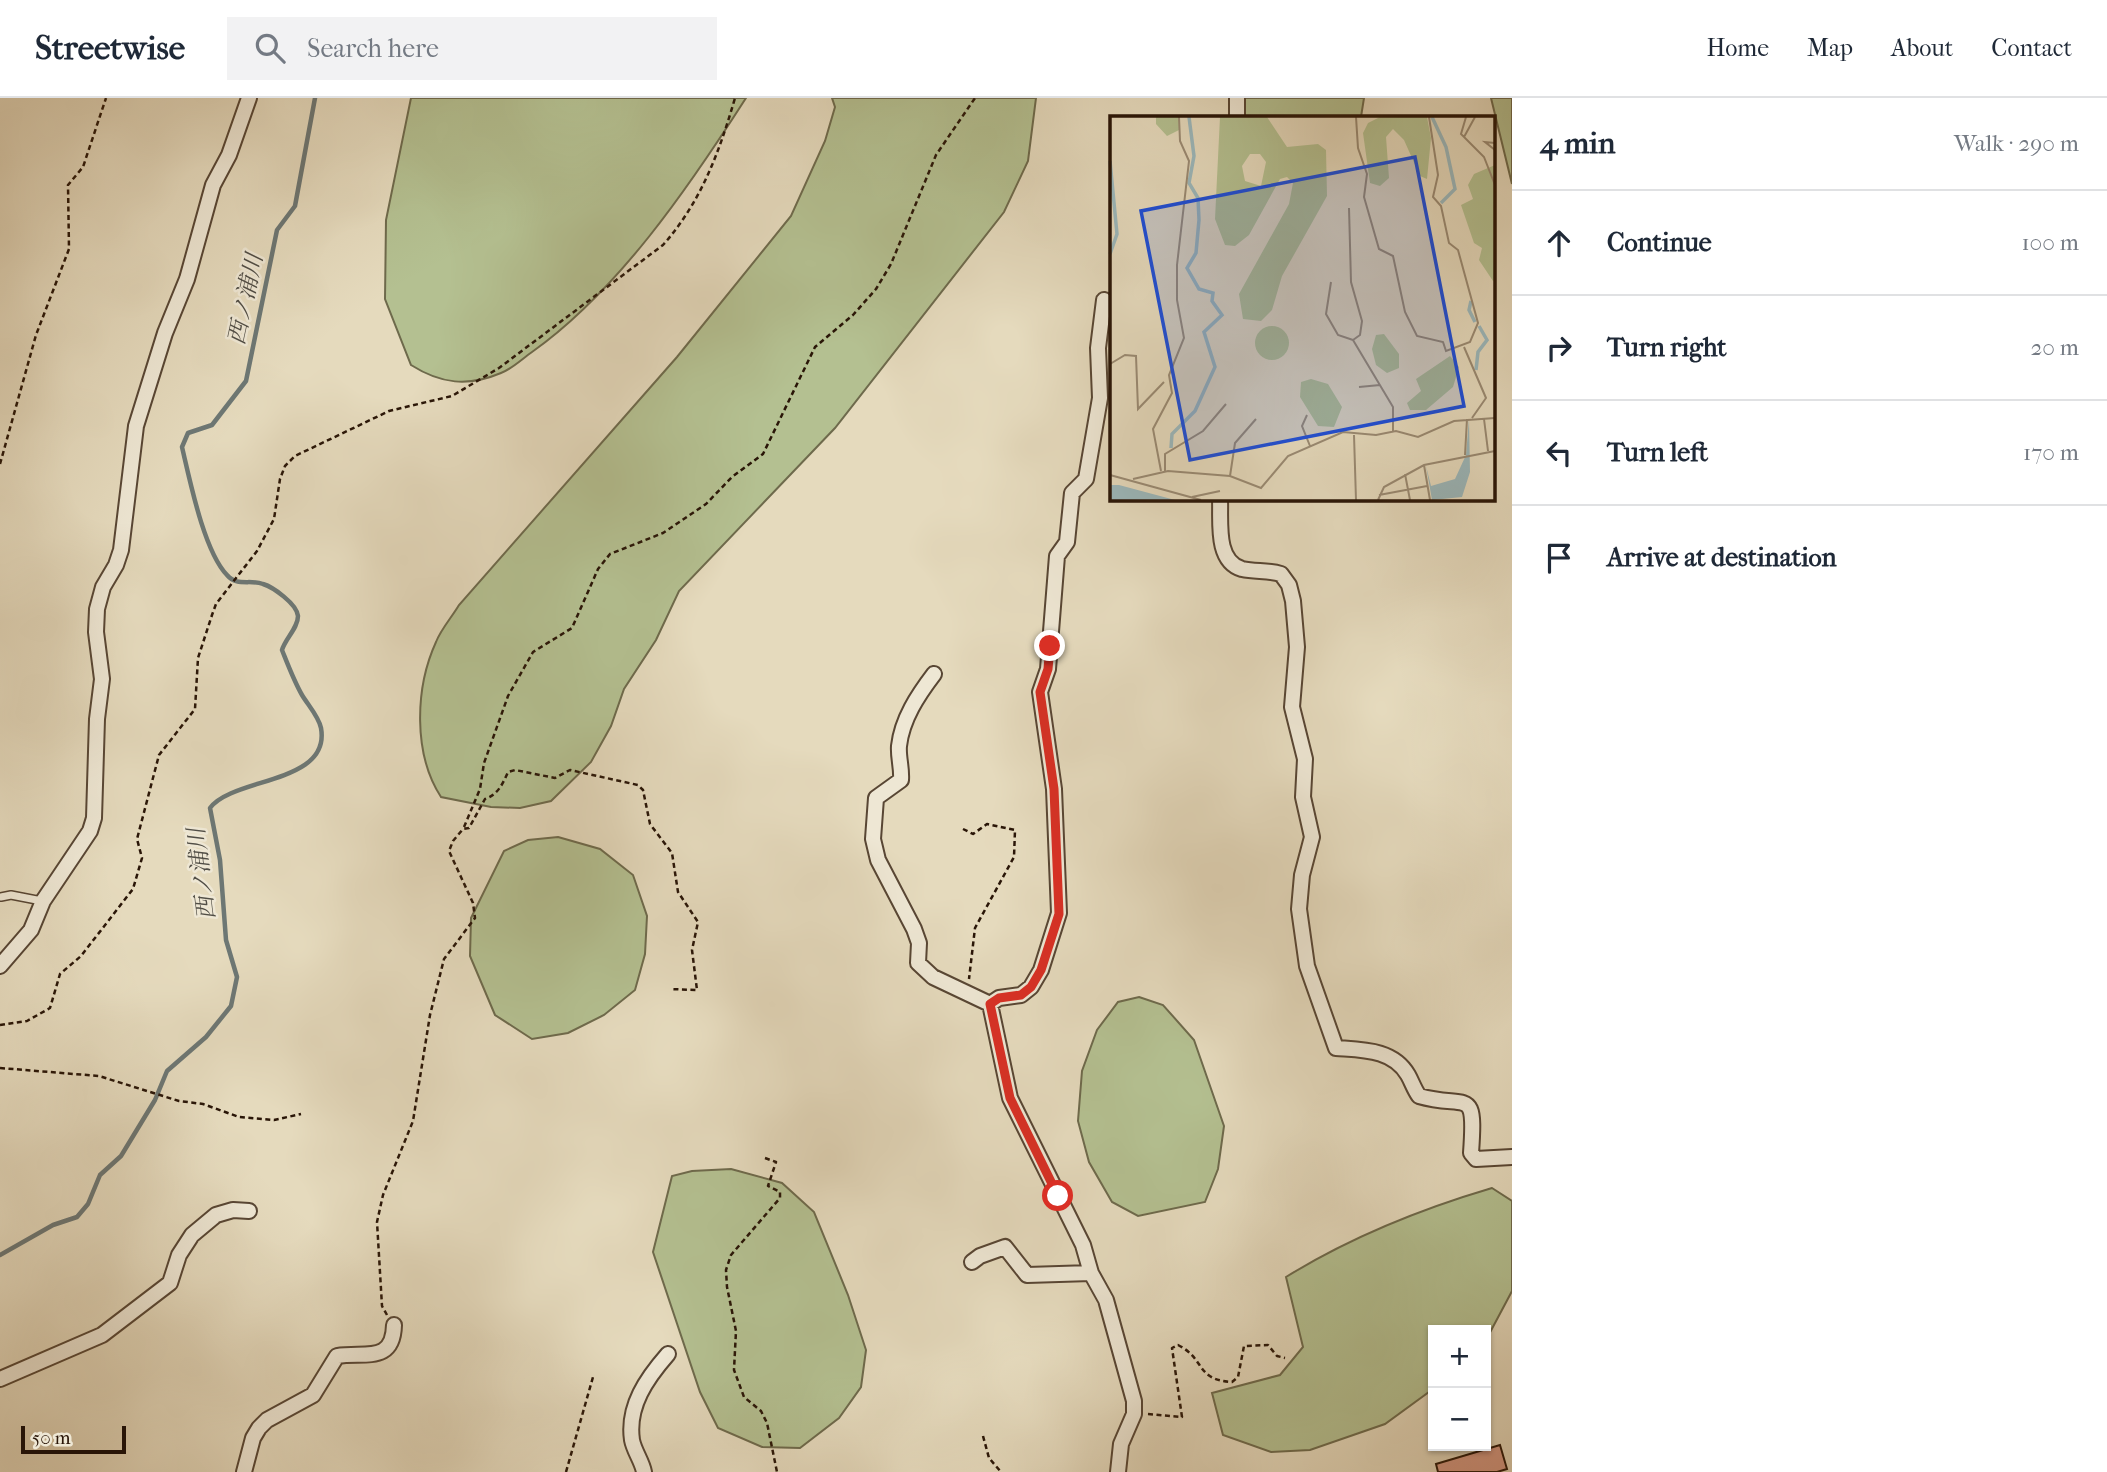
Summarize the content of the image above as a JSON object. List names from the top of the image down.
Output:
{
  "water": ["西ノ浦川"],
  "scale_bar": "50 m",
  "page": {
    "header": "Streetwise",
    "search": "Search here",
    "nav": [
      "Home",
      "Map",
      "About",
      "Contact"
    ],
    "heading": ["4 min", "Walk · 290 m"],
    "list": [
      ["Continue", "100 m"],
      ["Turn right", "20 m"],
      ["Turn left", "170 m"],
      "Arrive at destination"
    ],
    "map_buttons": ["+", "−"],
    "scale": "50 m"
  }
}
